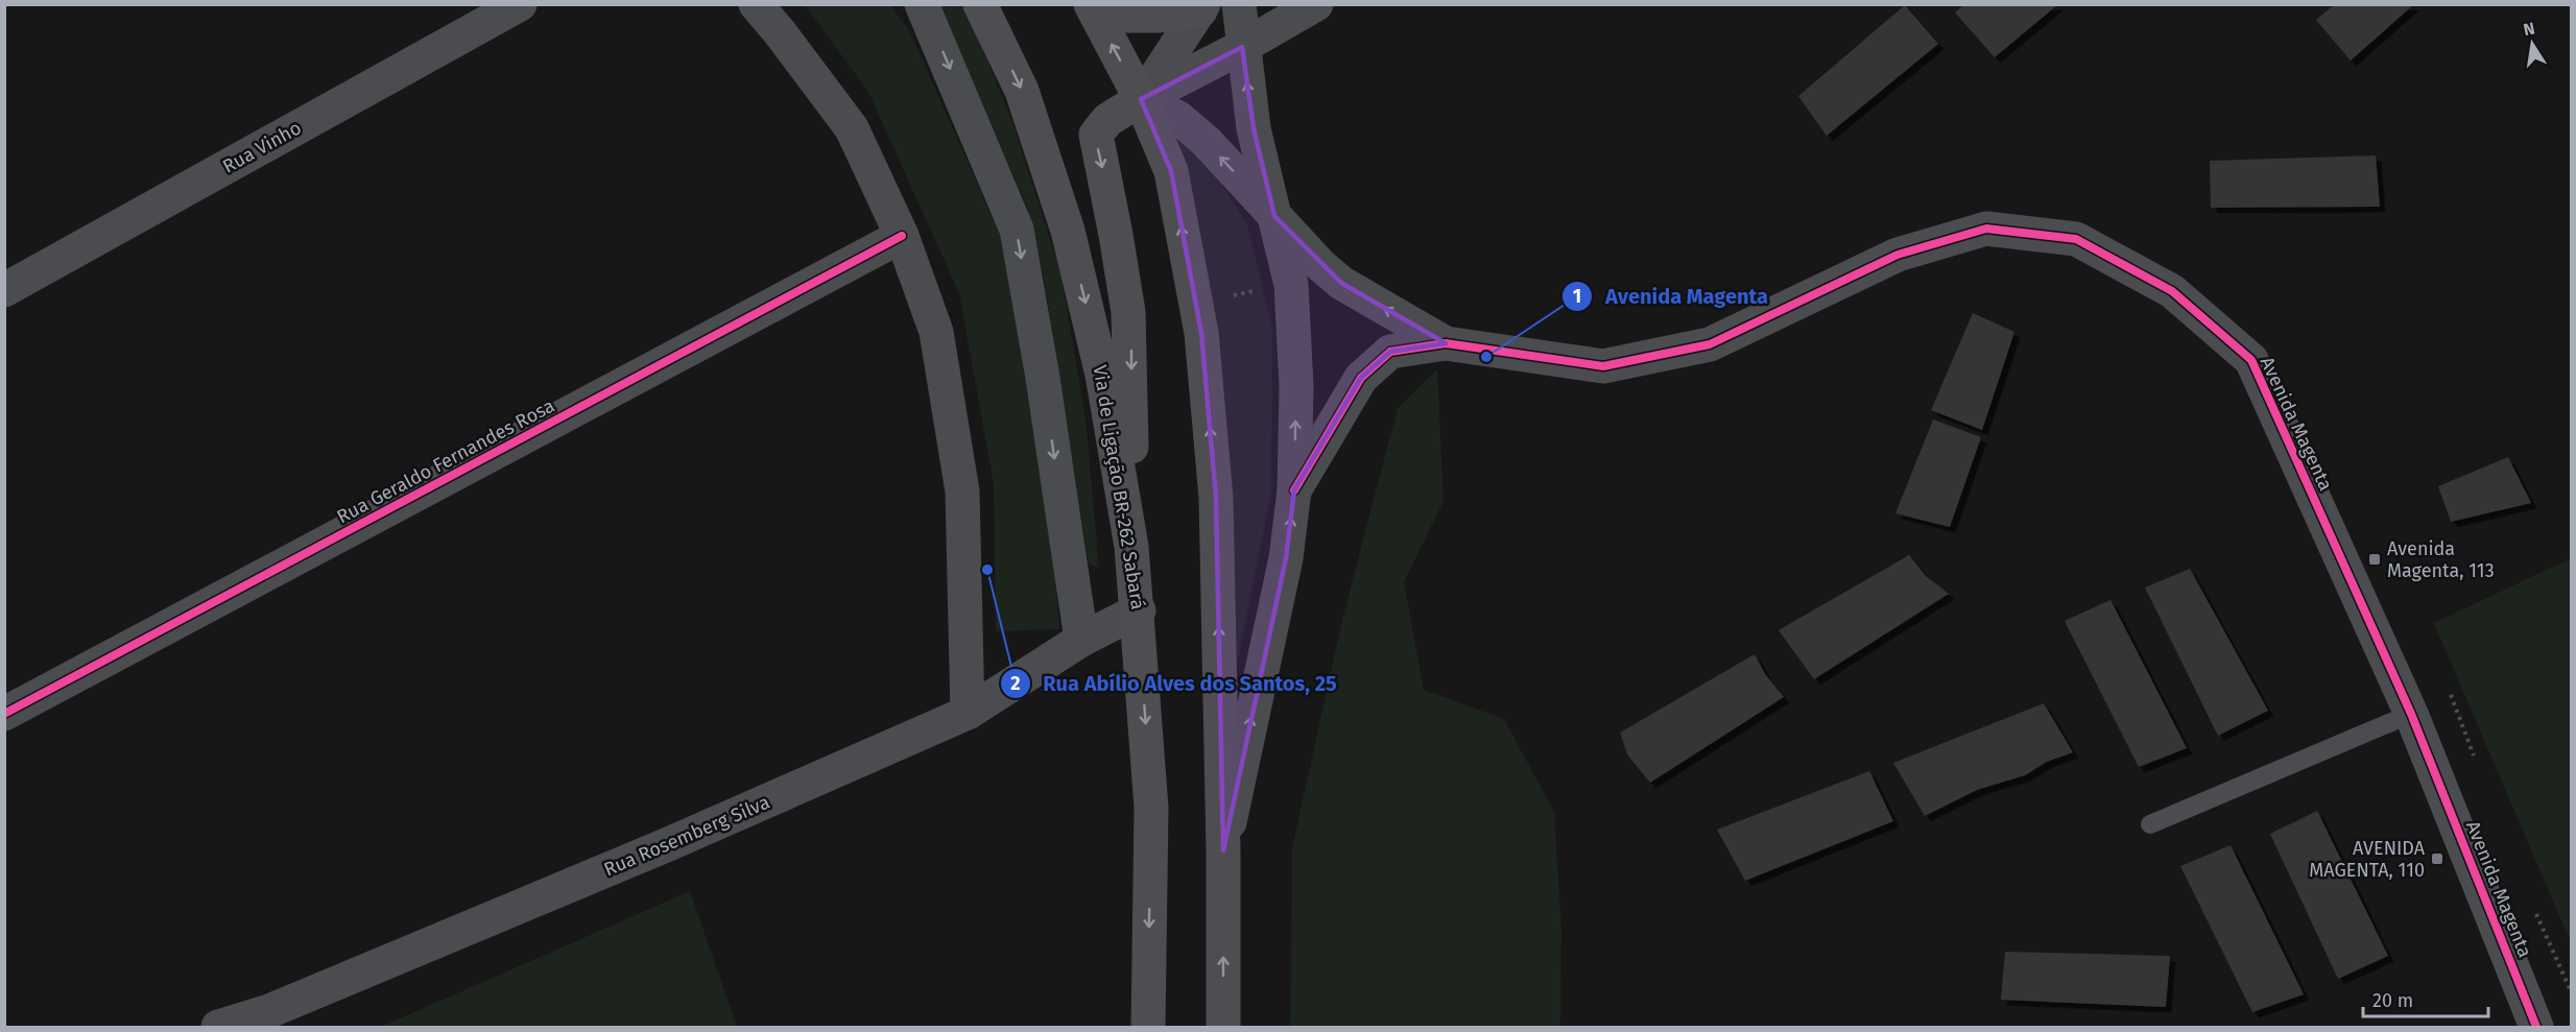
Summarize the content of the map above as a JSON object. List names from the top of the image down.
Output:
{
  "streets": {
    "highway": ["Via de Ligação BR-262 Sabará"],
    "street": [
      "Rua Vinho",
      "Avenida Magenta",
      "Rua Geraldo Fernandes Rosa",
      "Rua Rosemberg Silva"
    ]
  },
  "crossings": [
    ["Via de Ligação BR-262 Sabará", "Rua Rosemberg Silva"]
  ],
  "places": {
    "other": ["Avenida Magenta", "Rua Abílio Alves dos Santos, 25"],
    "transit": ["Avenida Magenta, 113", "AVENIDA MAGENTA, 110"]
  },
  "scale_bar": "20 m",
  "north": "top"
}
